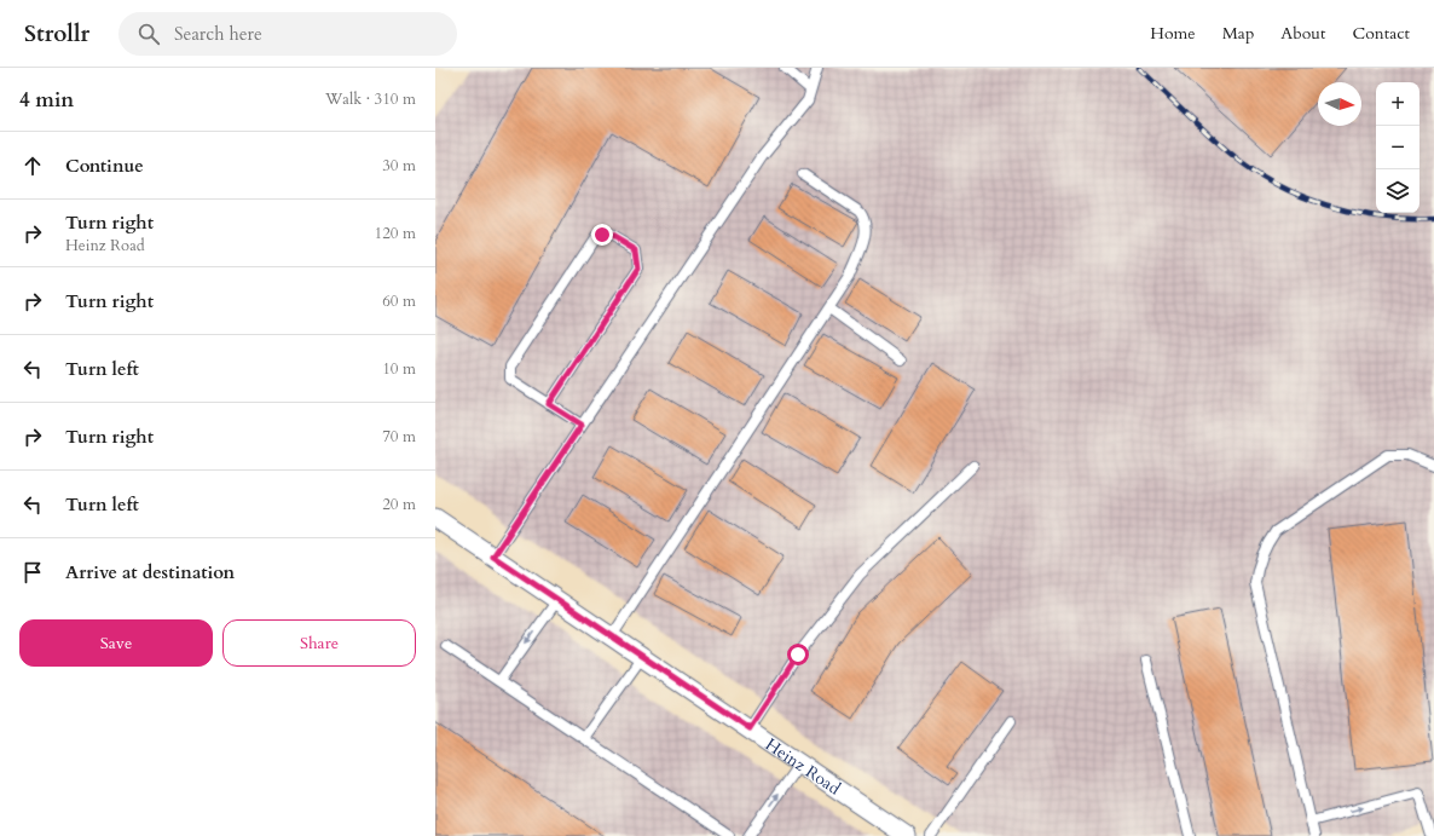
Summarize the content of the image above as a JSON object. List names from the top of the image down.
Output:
{
  "streets": {
    "street": ["Heinz Road"]
  },
  "north": "right",
  "page": {
    "header": "Strollr",
    "search": "Search here",
    "nav": [
      "Home",
      "Map",
      "About",
      "Contact"
    ],
    "heading": ["4 min", "Walk · 310 m"],
    "map_buttons": ["+", "−"],
    "list": [
      ["Continue", "30 m"],
      ["Turn right", "Heinz Road", "120 m"],
      ["Turn right", "60 m"],
      ["Turn left", "10 m"],
      ["Turn right", "70 m"],
      ["Turn left", "20 m"],
      "Arrive at destination"
    ],
    "buttons": ["Save", "Share"]
  }
}
